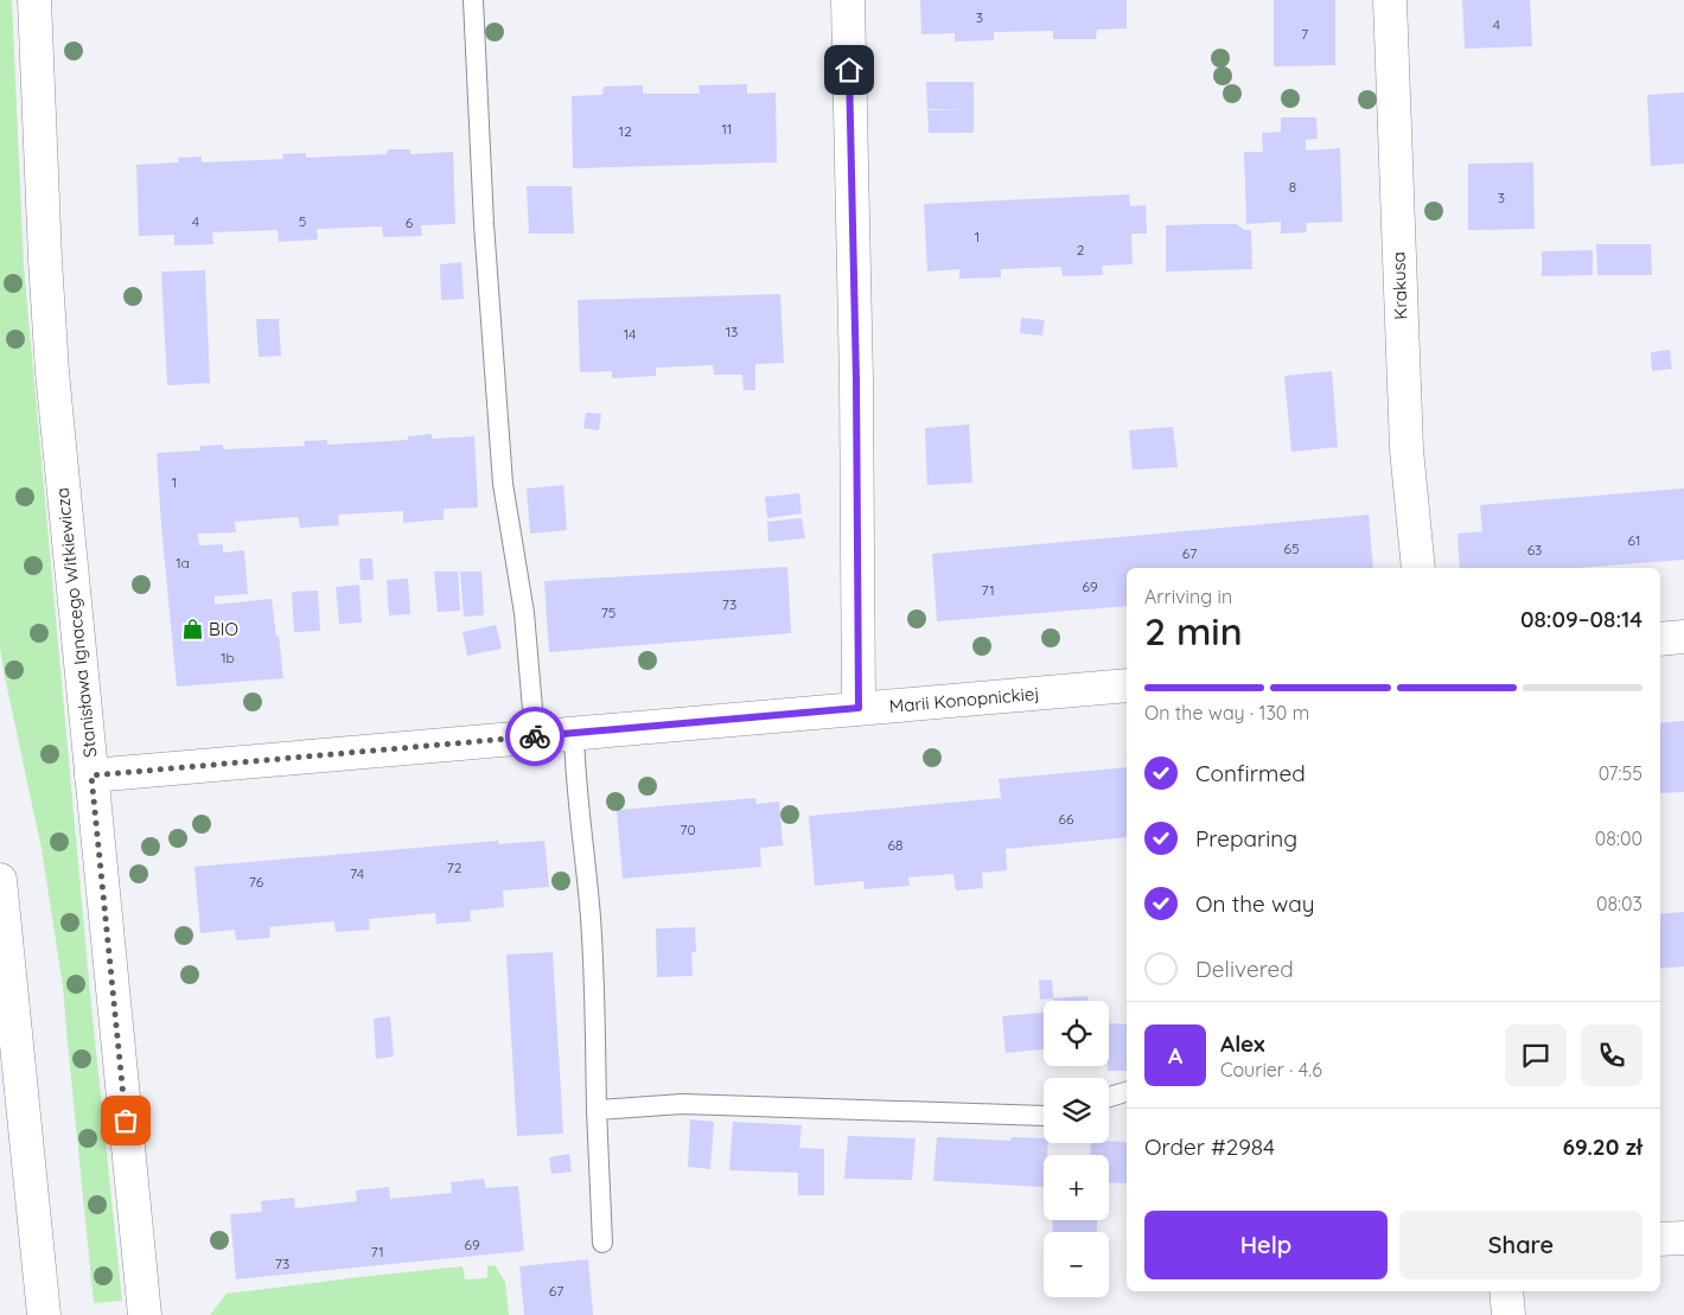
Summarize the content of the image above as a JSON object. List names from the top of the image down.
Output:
{
  "streets": {
    "street": ["Krakusa", "Stanisława Ignacego Witkiewicza", "Marii Konopnickiej"]
  },
  "crossings": [
    ["Stanisława Ignacego Witkiewicza", "Marii Konopnickiej"]
  ],
  "places": {
    "shop": ["BIO"]
  },
  "house_numbers": [
    "3",
    "4",
    "7",
    "11",
    "12",
    "8",
    "3",
    "4",
    "5",
    "6",
    "1",
    "2",
    "13",
    "14",
    "1",
    "61",
    "65",
    "63",
    "67",
    "1a",
    "69",
    "71",
    "73",
    "75",
    "1b",
    "66",
    "70",
    "68",
    "72",
    "74",
    "76",
    "69",
    "71",
    "73",
    "67"
  ],
  "page": {
    "heading": ["2 min", "Arriving in", "08:09–08:14"],
    "panel": [
      "Alex",
      "Courier · 4.6",
      "Order #2984",
      "69.20 zł"
    ],
    "bar": "On the way · 130 m",
    "list": [
      ["Confirmed", "07:55"],
      ["Preparing", "08:00"],
      ["On the way", "08:03"],
      "Delivered"
    ],
    "map_buttons": ["+", "−"],
    "round": "A",
    "buttons": ["Help", "Share"]
  }
}
